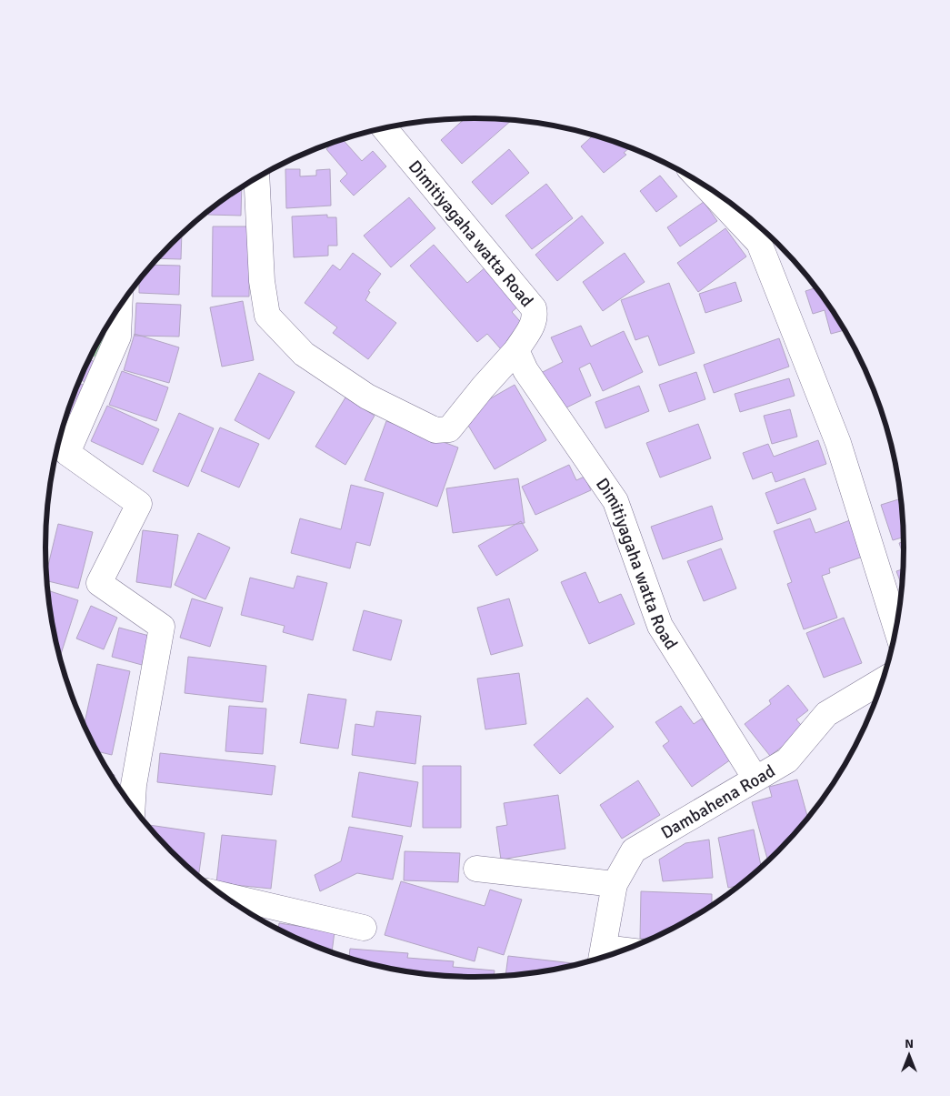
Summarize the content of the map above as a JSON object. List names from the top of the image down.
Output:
{
  "streets": {
    "street": ["Dimitiyagaha watta Road", "Dambahena Road"]
  },
  "crossings": [
    ["Dimitiyagaha watta Road", "Dambahena Road"]
  ],
  "north": "top"
}
